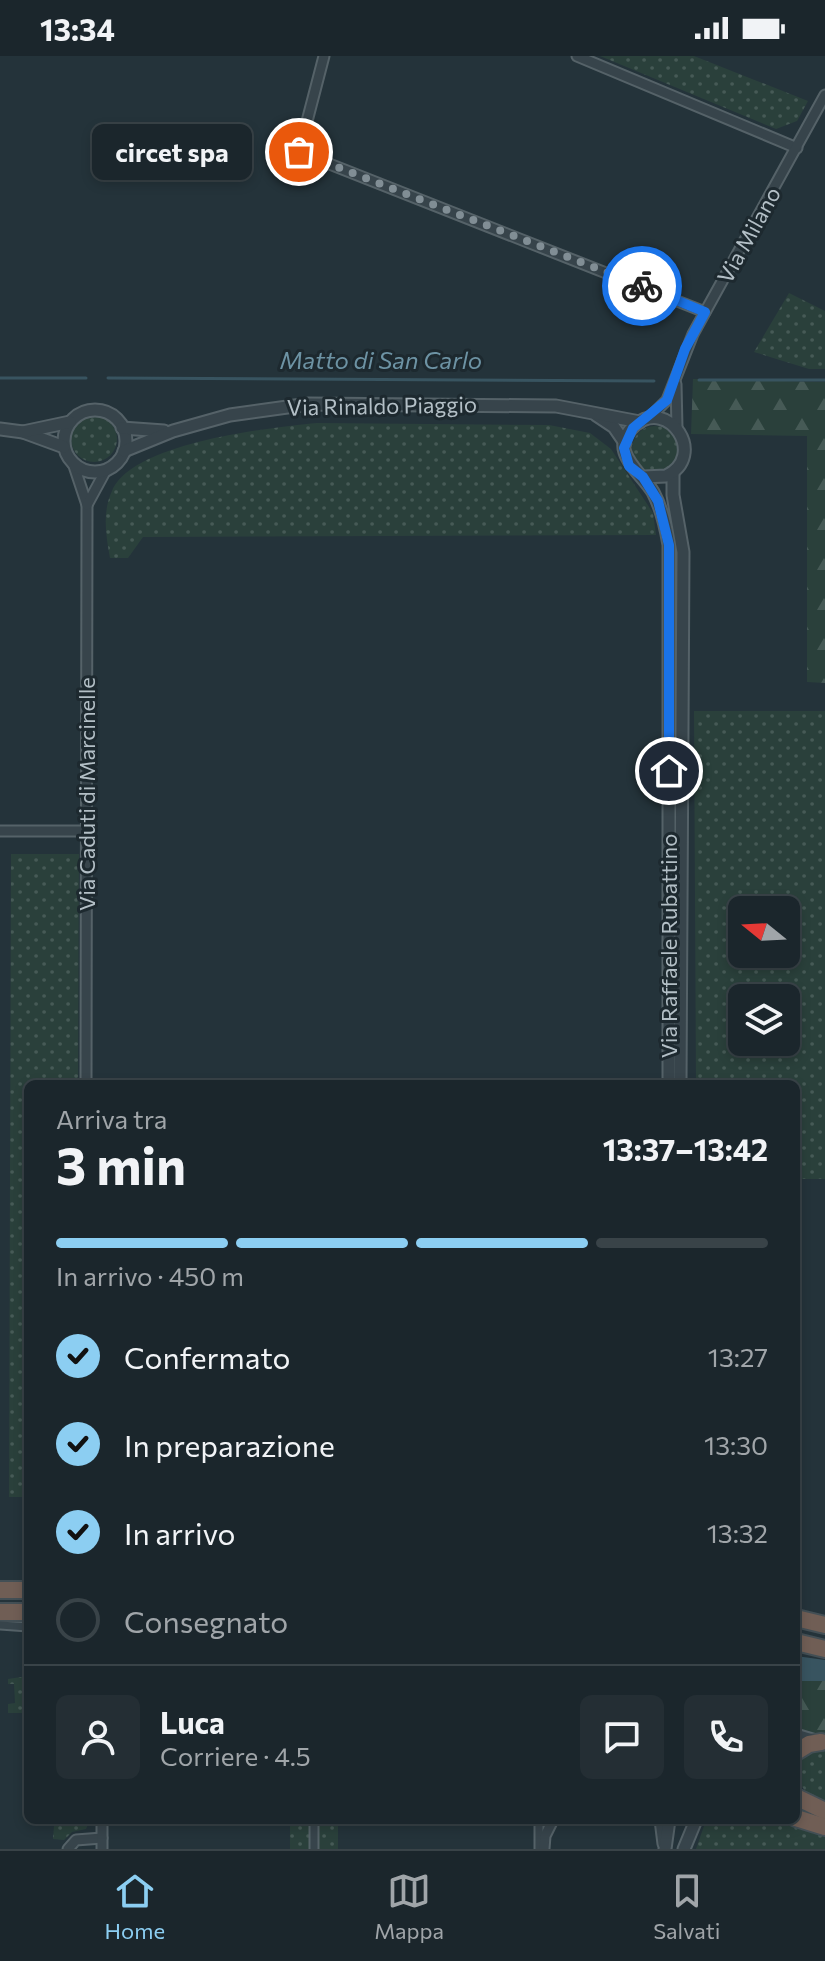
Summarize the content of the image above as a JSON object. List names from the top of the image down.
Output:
{
  "streets": {
    "street": [
      "Via Milano",
      "Via Rinaldo Piaggio",
      "Via Caduti di Marcinelle",
      "Via Raffaele Rubattino"
    ]
  },
  "crossings": [
    ["Via Milano", "Via Rinaldo Piaggio"],
    ["Via Milano", "Via Raffaele Rubattino"],
    ["Via Rinaldo Piaggio", "Via Caduti di Marcinelle"],
    ["Via Rinaldo Piaggio", "Via Raffaele Rubattino"]
  ],
  "water": ["Matto di San Carlo"],
  "places": ["circet spa"],
  "north": "left",
  "page": {
    "status": "13:34",
    "bubble": "circet spa",
    "heading": ["3 min", "Arriva tra", "13:37–13:42"],
    "panel": ["Luca", "Corriere · 4.5"],
    "bar": "In arrivo · 450 m",
    "list": [
      ["Confermato", "13:27"],
      ["In preparazione", "13:30"],
      ["In arrivo", "13:32"],
      "Consegnato"
    ],
    "tabs": ["Home", "Mappa", "Salvati"]
  }
}
